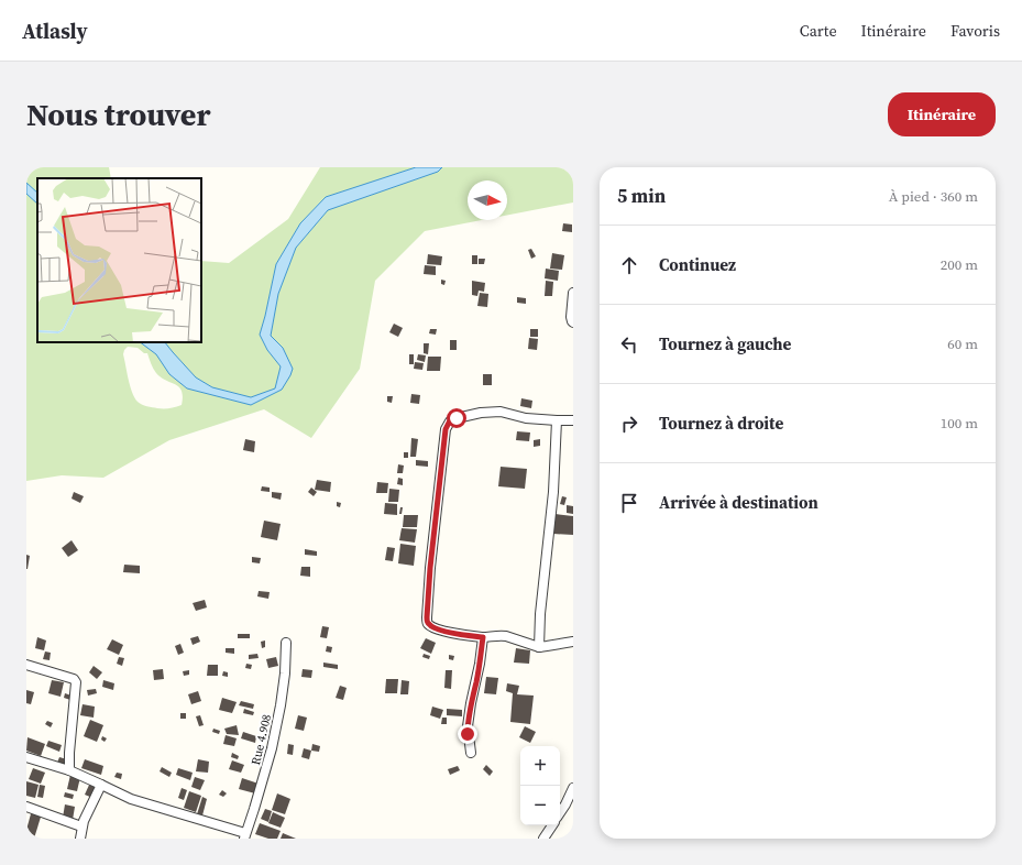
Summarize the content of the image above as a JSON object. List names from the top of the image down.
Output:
{
  "streets": {
    "street": ["Rue 4.908"]
  },
  "north": "right",
  "page": {
    "header": "Atlasly",
    "nav": ["Carte", "Itinéraire", "Favoris"],
    "buttons": "Itinéraire",
    "title": "Nous trouver",
    "heading": ["5 min", "À pied · 360 m"],
    "list": [
      ["Continuez", "200 m"],
      ["Tournez à gauche", "60 m"],
      ["Tournez à droite", "100 m"],
      "Arrivée à destination"
    ],
    "map_buttons": ["+", "−"]
  }
}
